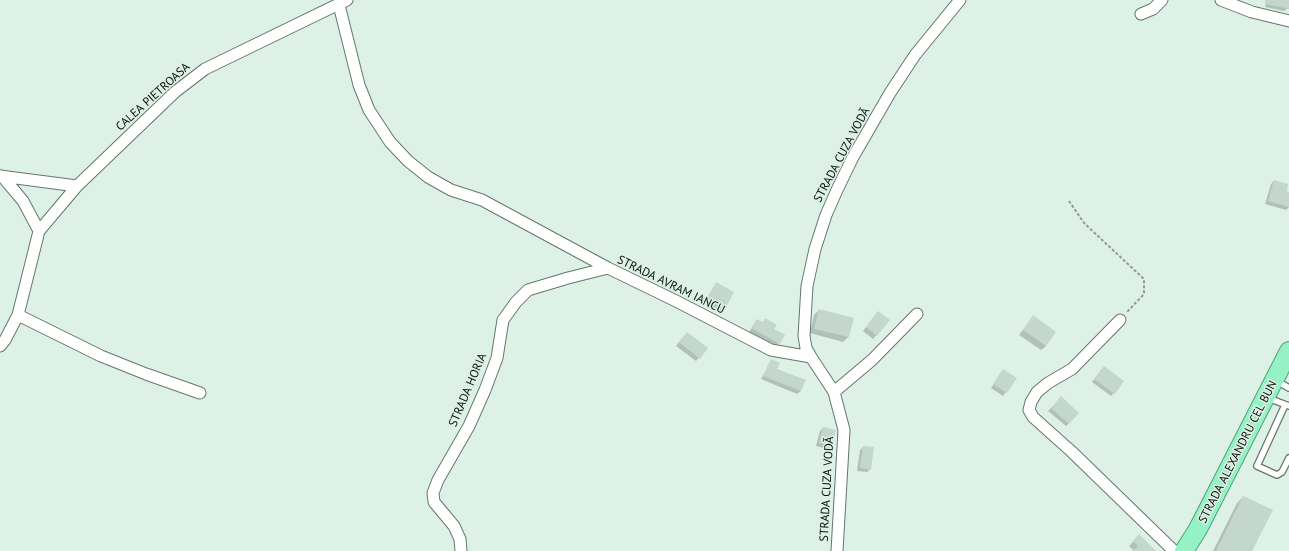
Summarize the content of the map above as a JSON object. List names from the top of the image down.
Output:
{
  "streets": {
    "highway": ["STRADA ALEXANDRU CEL BUN"],
    "street": [
      "CALEA PIETROASA",
      "STRADA CUZA VODĂ",
      "STRADA AVRAM IANCU",
      "STRADA HORIA"
    ]
  },
  "crossings": [
    ["CALEA PIETROASA", "STRADA AVRAM IANCU"],
    ["STRADA CUZA VODĂ", "STRADA AVRAM IANCU"],
    ["STRADA AVRAM IANCU", "STRADA HORIA"]
  ]
}
